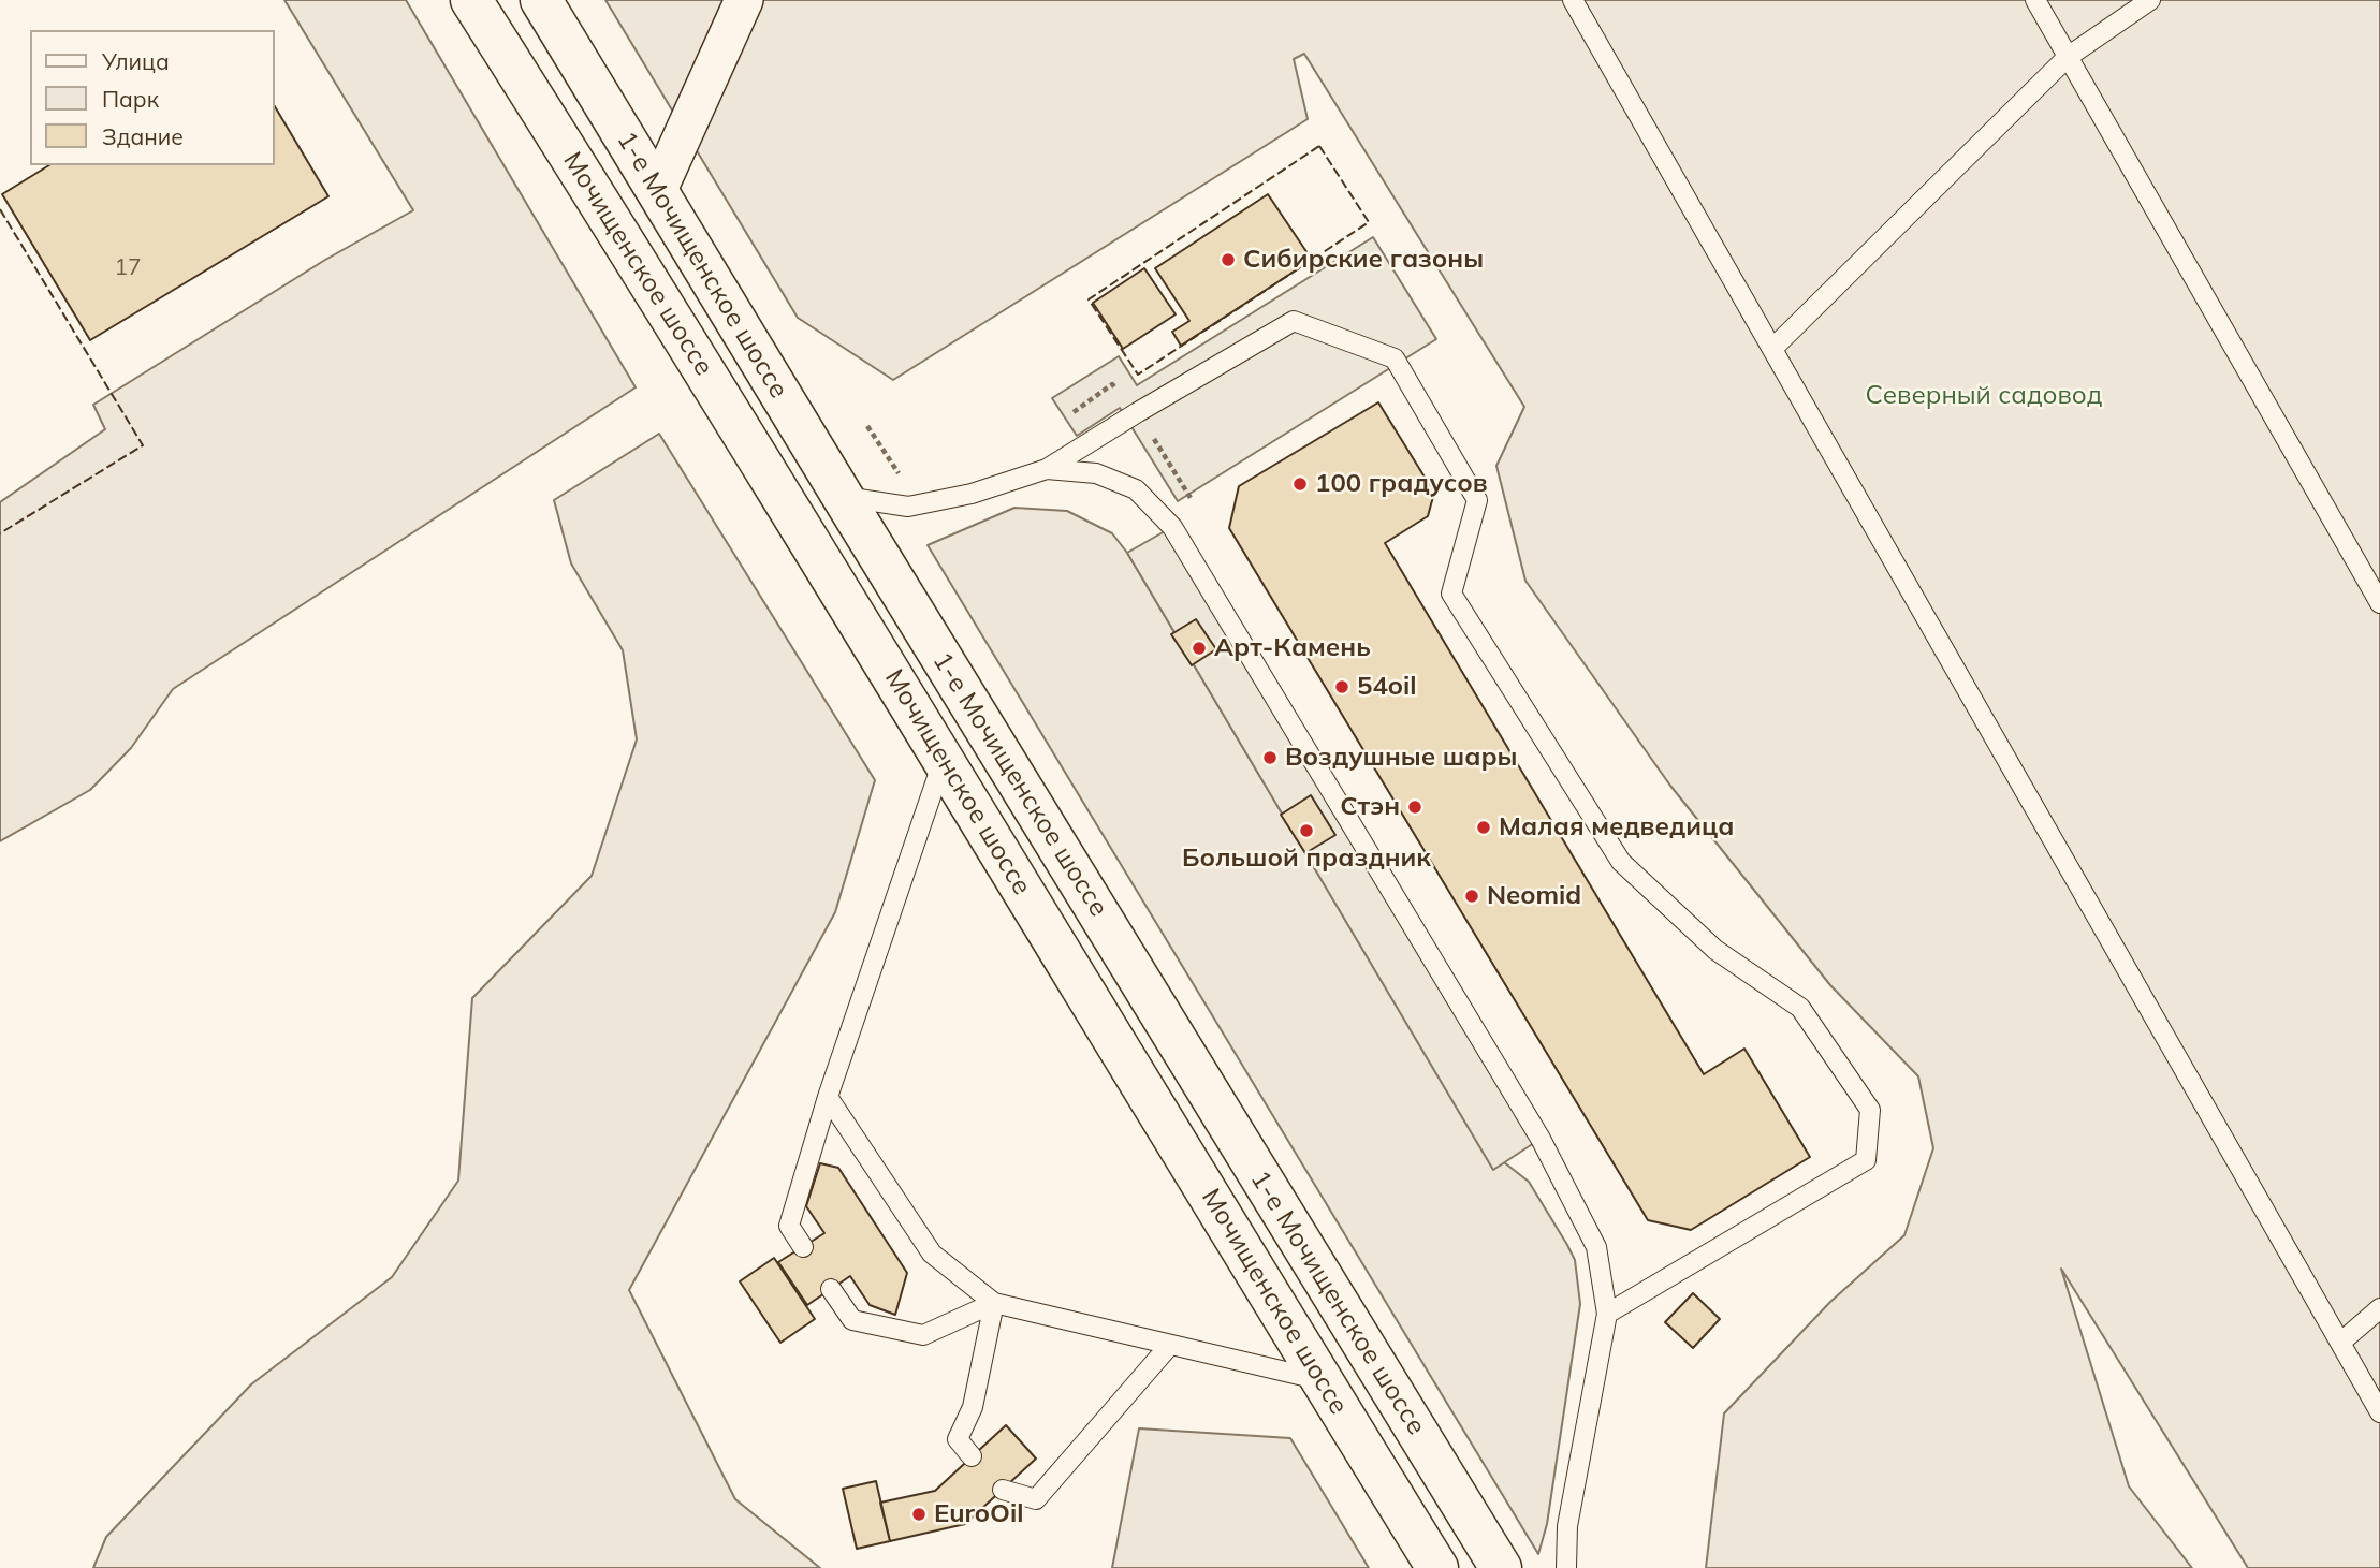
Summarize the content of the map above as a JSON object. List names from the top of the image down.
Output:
{
  "streets": {
    "main road": ["Мочищенское шоссе", "1-е Мочищенское шоссе"]
  },
  "parks": ["Северный садовод"],
  "places": [
    "Сибирские газоны",
    "100 градусов",
    "Арт-Камень",
    "54oil",
    "Воздушные шары",
    "Стэн",
    "Малая медведица",
    "Большой праздник",
    "Neomid",
    "EuroOil"
  ],
  "house_numbers": ["17"],
  "legend": ["Улица", "Парк", "Здание"]
}
